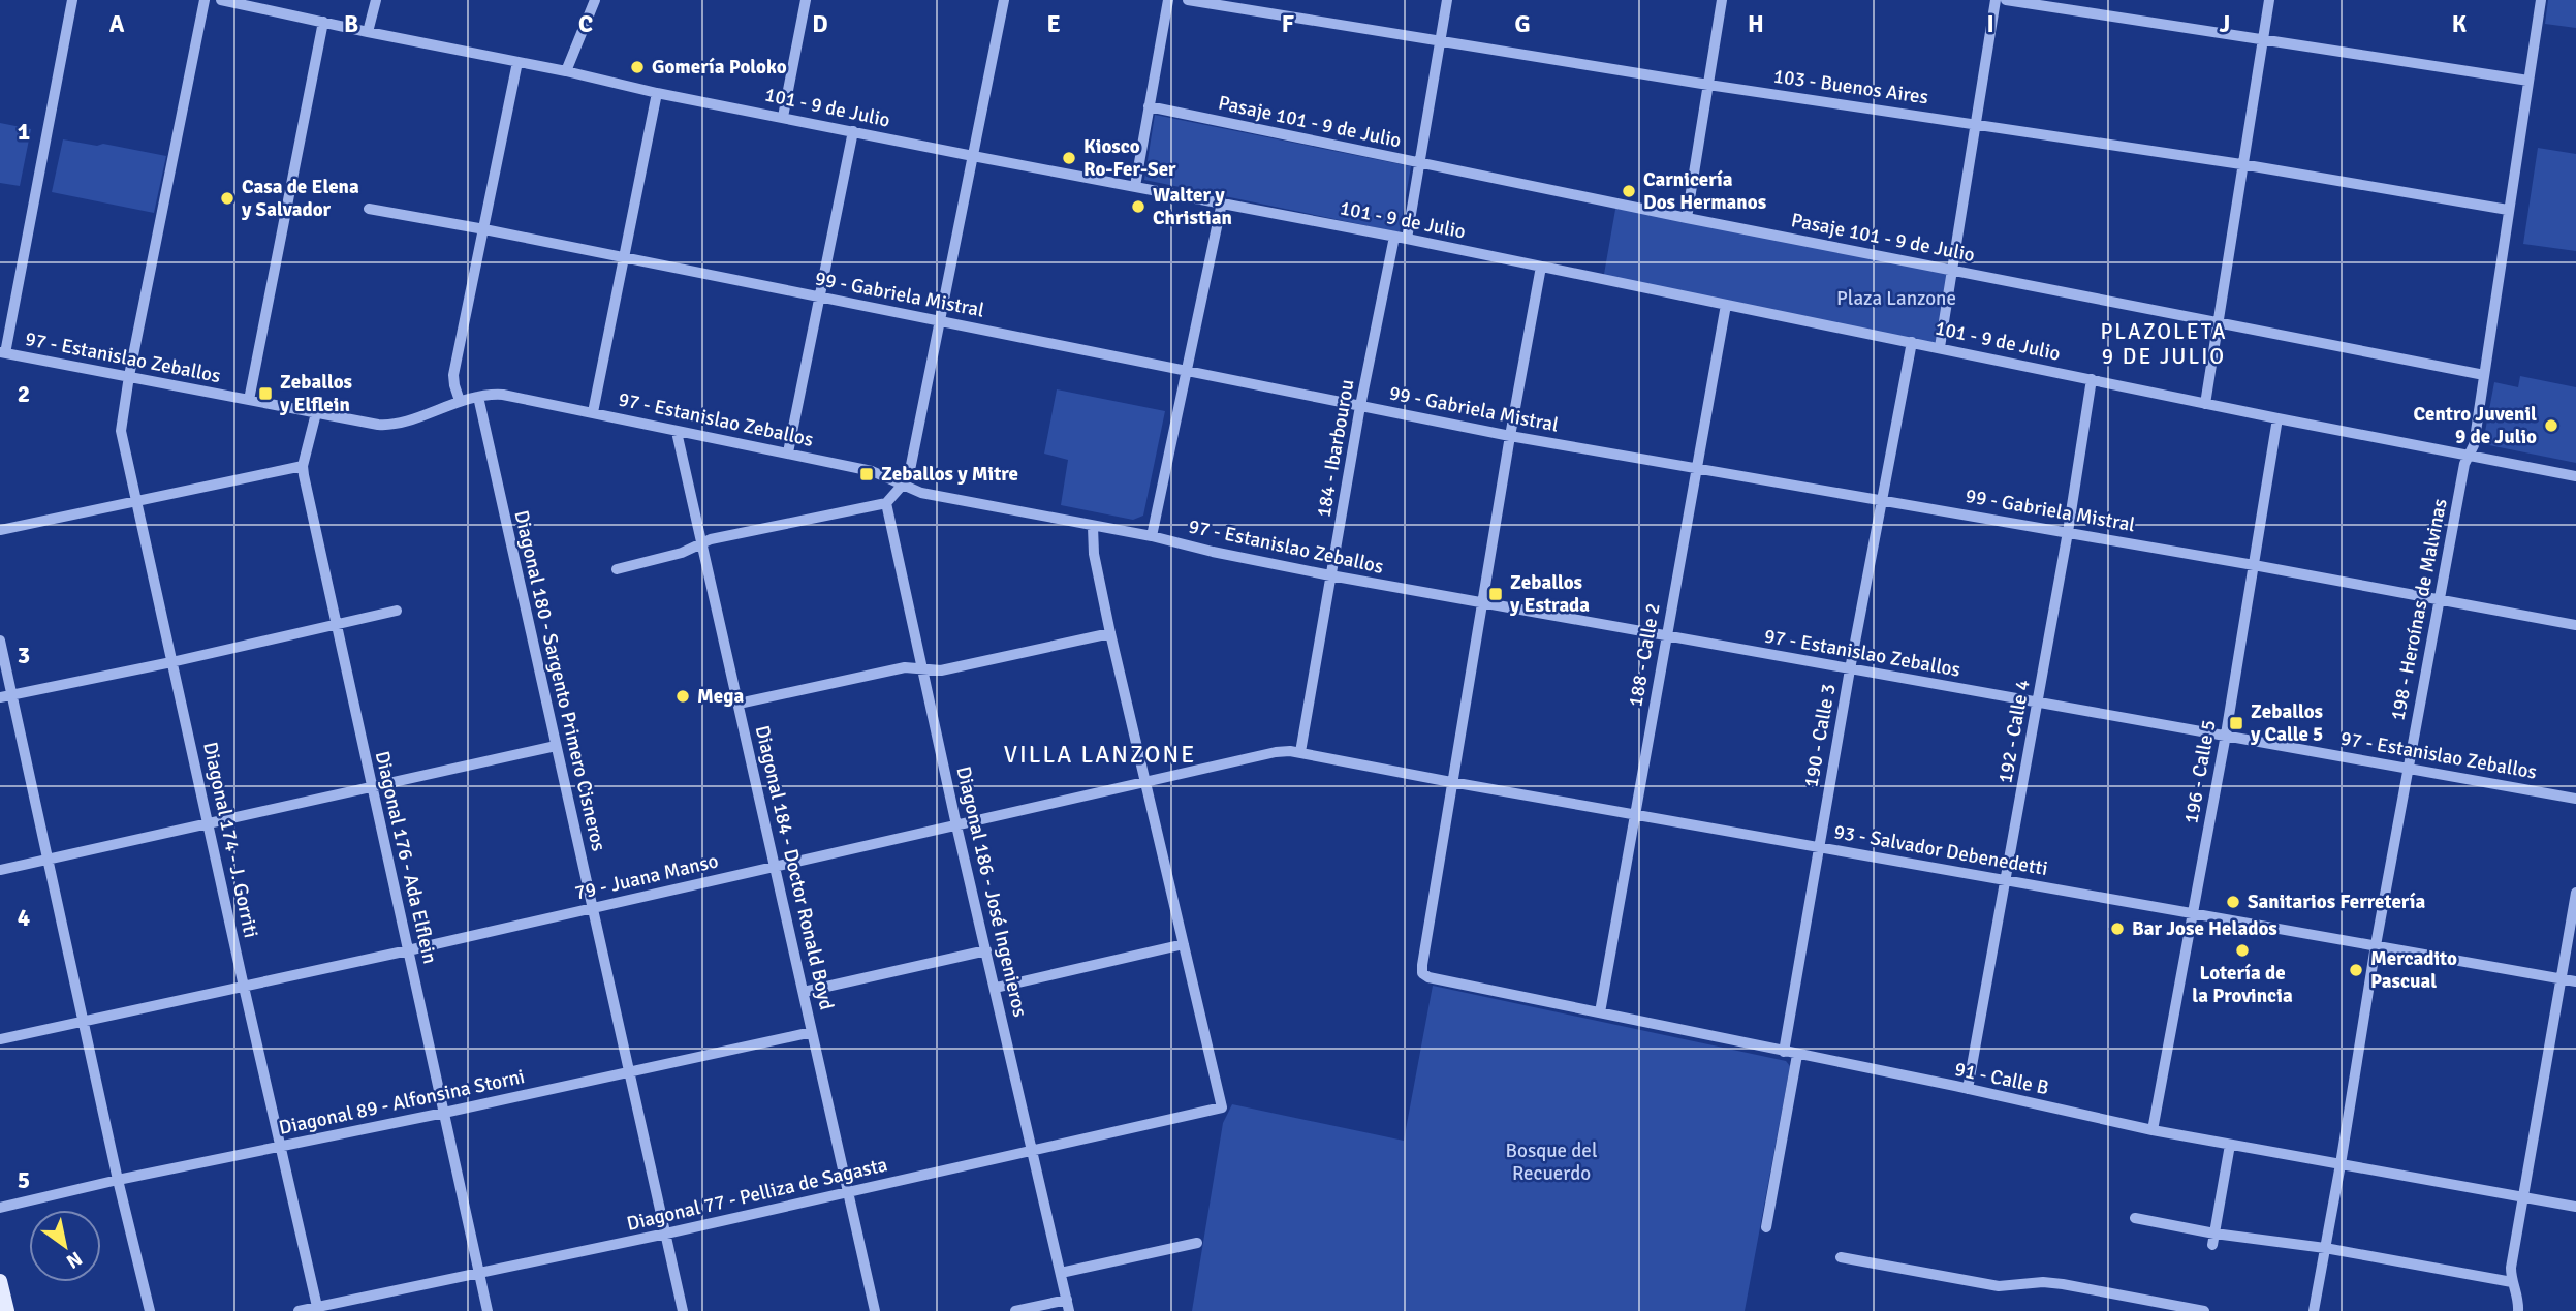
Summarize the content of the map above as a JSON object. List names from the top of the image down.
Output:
{
  "streets": {
    "street": [
      "103 - Buenos Aires",
      "101 - 9 de Julio",
      "Pasaje 101 - 9 de Julio",
      "99 - Gabriela Mistral",
      "97 - Estanislao Zeballos",
      "184 - Ibarbourou",
      "198 - Heroínas de Malvinas",
      "188 - Calle 2",
      "Diagonal 180 - Sargento Primero Cisneros",
      "192 - Calle 4",
      "190 - Calle 3",
      "196 - Calle 5",
      "Diagonal 174 - J. Gorriti",
      "93 - Salvador Debenedetti",
      "Diagonal 176 - Ada Elflein",
      "Diagonal 184 - Doctor Ronald Boyd",
      "79 - Juana Manso",
      "Diagonal 186 - José Ingenieros",
      "91 - Calle B",
      "Diagonal 89 - Alfonsina Storni",
      "Diagonal 77 - Pelliza de Sagasta"
    ]
  },
  "crossings": [
    ["103 - Buenos Aires", "198 - Heroínas de Malvinas"],
    ["101 - 9 de Julio", "184 - Ibarbourou"],
    ["101 - 9 de Julio", "198 - Heroínas de Malvinas"],
    ["101 - 9 de Julio", "188 - Calle 2"],
    ["101 - 9 de Julio", "192 - Calle 4"],
    ["101 - 9 de Julio", "190 - Calle 3"],
    ["101 - 9 de Julio", "196 - Calle 5"],
    ["Pasaje 101 - 9 de Julio", "198 - Heroínas de Malvinas"],
    ["99 - Gabriela Mistral", "184 - Ibarbourou"],
    ["99 - Gabriela Mistral", "198 - Heroínas de Malvinas"],
    ["99 - Gabriela Mistral", "188 - Calle 2"],
    ["99 - Gabriela Mistral", "192 - Calle 4"],
    ["99 - Gabriela Mistral", "190 - Calle 3"],
    ["99 - Gabriela Mistral", "196 - Calle 5"],
    ["97 - Estanislao Zeballos", "184 - Ibarbourou"],
    ["97 - Estanislao Zeballos", "198 - Heroínas de Malvinas"],
    ["97 - Estanislao Zeballos", "188 - Calle 2"],
    ["97 - Estanislao Zeballos", "Diagonal 180 - Sargento Primero Cisneros"],
    ["97 - Estanislao Zeballos", "192 - Calle 4"],
    ["97 - Estanislao Zeballos", "190 - Calle 3"],
    ["97 - Estanislao Zeballos", "196 - Calle 5"],
    ["97 - Estanislao Zeballos", "Diagonal 174 - J. Gorriti"],
    ["97 - Estanislao Zeballos", "Diagonal 176 - Ada Elflein"],
    ["97 - Estanislao Zeballos", "Diagonal 184 - Doctor Ronald Boyd"],
    ["184 - Ibarbourou", "93 - Salvador Debenedetti"],
    ["184 - Ibarbourou", "79 - Juana Manso"],
    ["198 - Heroínas de Malvinas", "93 - Salvador Debenedetti"],
    ["198 - Heroínas de Malvinas", "91 - Calle B"],
    ["188 - Calle 2", "93 - Salvador Debenedetti"],
    ["188 - Calle 2", "91 - Calle B"],
    ["Diagonal 180 - Sargento Primero Cisneros", "79 - Juana Manso"],
    ["Diagonal 180 - Sargento Primero Cisneros", "Diagonal 89 - Alfonsina Storni"],
    ["Diagonal 180 - Sargento Primero Cisneros", "Diagonal 77 - Pelliza de Sagasta"],
    ["192 - Calle 4", "93 - Salvador Debenedetti"],
    ["192 - Calle 4", "91 - Calle B"],
    ["190 - Calle 3", "93 - Salvador Debenedetti"],
    ["190 - Calle 3", "91 - Calle B"],
    ["196 - Calle 5", "93 - Salvador Debenedetti"],
    ["196 - Calle 5", "91 - Calle B"],
    ["Diagonal 174 - J. Gorriti", "79 - Juana Manso"],
    ["Diagonal 174 - J. Gorriti", "Diagonal 89 - Alfonsina Storni"],
    ["Diagonal 174 - J. Gorriti", "Diagonal 77 - Pelliza de Sagasta"],
    ["93 - Salvador Debenedetti", "79 - Juana Manso"],
    ["93 - Salvador Debenedetti", "91 - Calle B"],
    ["Diagonal 176 - Ada Elflein", "79 - Juana Manso"],
    ["Diagonal 176 - Ada Elflein", "Diagonal 89 - Alfonsina Storni"],
    ["Diagonal 176 - Ada Elflein", "Diagonal 77 - Pelliza de Sagasta"],
    ["Diagonal 184 - Doctor Ronald Boyd", "79 - Juana Manso"],
    ["Diagonal 184 - Doctor Ronald Boyd", "Diagonal 89 - Alfonsina Storni"],
    ["Diagonal 184 - Doctor Ronald Boyd", "Diagonal 77 - Pelliza de Sagasta"],
    ["79 - Juana Manso", "Diagonal 186 - José Ingenieros"],
    ["Diagonal 186 - José Ingenieros", "Diagonal 77 - Pelliza de Sagasta"]
  ],
  "districts": ["PLAZOLETA 9 DE JULIO", "VILLA LANZONE"],
  "parks": ["Plaza Lanzone", "Bosque del Recuerdo"],
  "places": {
    "other": [
      "Gomería Poloko",
      "Kiosco Ro-Fer-Ser",
      "Carnicería Dos Hermanos",
      "Casa de Elena y Salvador",
      "Walter y Christian",
      "Centro Juvenil 9 de Julio",
      "Mega",
      "Sanitarios Ferretería",
      "Bar Jose Helados",
      "Lotería de la Provincia",
      "Mercadito Pascual"
    ],
    "transit": [
      "Zeballos y Elflein",
      "Zeballos y Mitre",
      "Zeballos y Estrada",
      "Zeballos y Calle 5"
    ]
  },
  "north": "bottom right",
  "grid": {
    "columns": [
      "A",
      "B",
      "C",
      "D",
      "E",
      "F",
      "G",
      "H",
      "I",
      "J",
      "K"
    ],
    "rows": [
      "1",
      "2",
      "3",
      "4",
      "5"
    ]
  }
}
